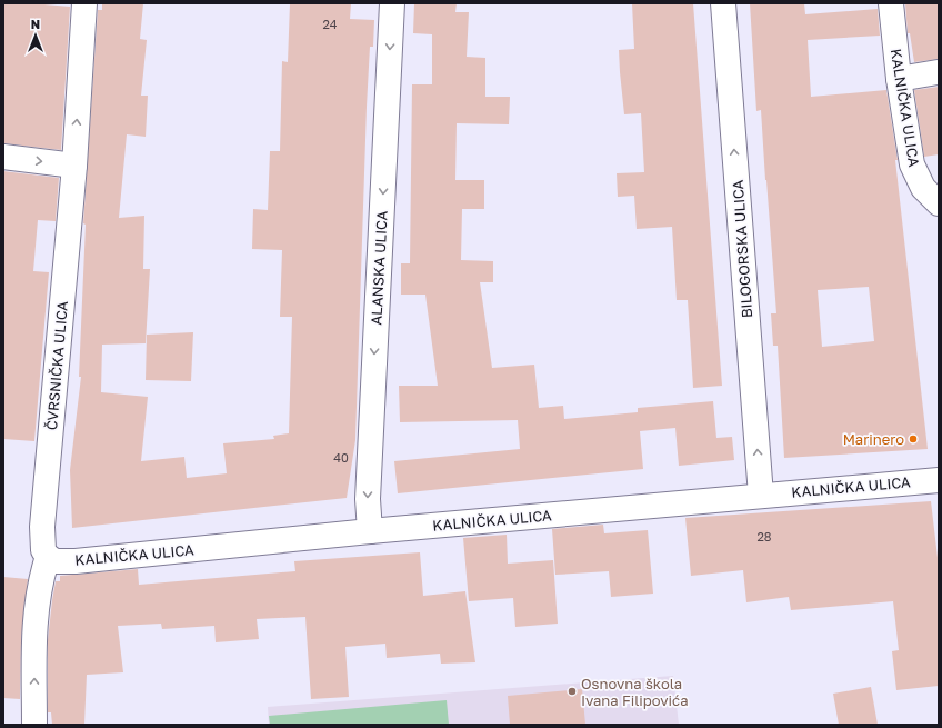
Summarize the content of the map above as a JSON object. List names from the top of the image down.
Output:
{
  "streets": {
    "street": [
      "KALNIČKA ULICA",
      "BILOGORSKA ULICA",
      "ALANSKA ULICA",
      "ČVRSNIČKA ULICA"
    ]
  },
  "crossings": [
    ["KALNIČKA ULICA", "BILOGORSKA ULICA"],
    ["KALNIČKA ULICA", "ALANSKA ULICA"],
    ["KALNIČKA ULICA", "ČVRSNIČKA ULICA"]
  ],
  "one_way": ["BILOGORSKA ULICA", "ALANSKA ULICA", "ČVRSNIČKA ULICA"],
  "places": ["Marinero", "Osnovna škola Ivana Filipovića"],
  "house_numbers": ["24", "40", "28"],
  "north": "top"
}
